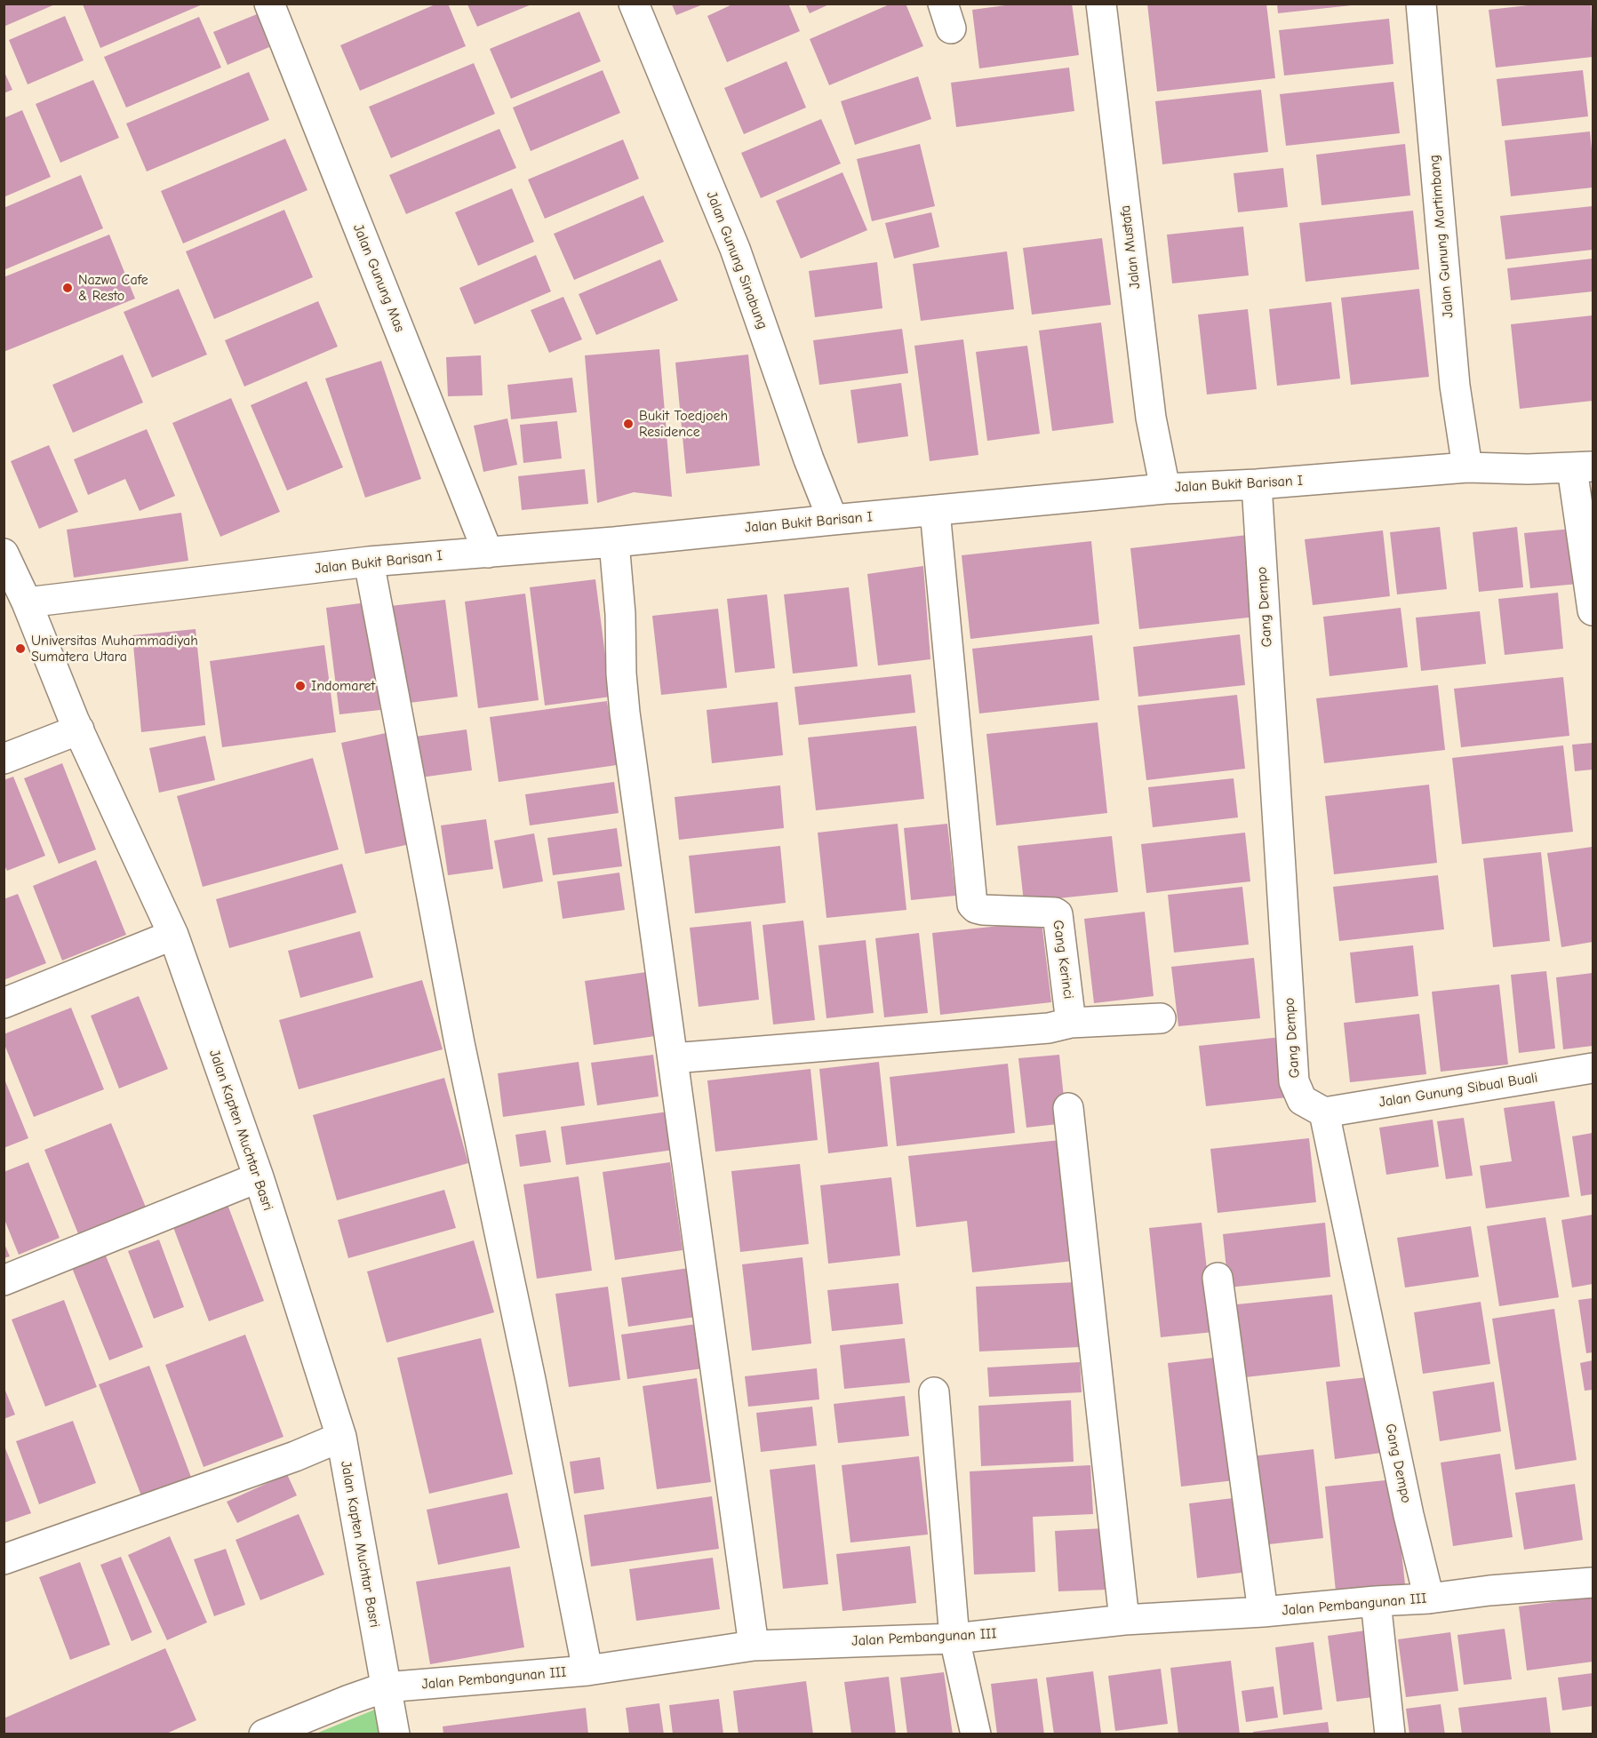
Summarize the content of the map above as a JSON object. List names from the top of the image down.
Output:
{
  "streets": {
    "street": [
      "Jalan Gunung Martimbang",
      "Jalan Mustafa",
      "Jalan Gunung Sinabung",
      "Jalan Gunung Mas",
      "Jalan Bukit Barisan I",
      "Gang Dempo",
      "Gang Kerinci",
      "Jalan Gunung Sibual Buali",
      "Jalan Kapten Muchtar Basri",
      "Jalan Pembangunan III"
    ]
  },
  "crossings": [
    ["Jalan Gunung Martimbang", "Jalan Bukit Barisan I"],
    ["Jalan Mustafa", "Jalan Bukit Barisan I"],
    ["Jalan Gunung Sinabung", "Jalan Bukit Barisan I"],
    ["Jalan Gunung Mas", "Jalan Bukit Barisan I"],
    ["Jalan Bukit Barisan I", "Gang Dempo"],
    ["Jalan Bukit Barisan I", "Gang Kerinci"],
    ["Jalan Bukit Barisan I", "Jalan Kapten Muchtar Basri"],
    ["Gang Dempo", "Jalan Gunung Sibual Buali"],
    ["Gang Dempo", "Jalan Pembangunan III"],
    ["Jalan Kapten Muchtar Basri", "Jalan Pembangunan III"]
  ],
  "places": [
    "Nazwa Cafe & Resto",
    "Bukit Toedjoeh Residence",
    "Universitas Muhammadiyah Sumatera Utara",
    "Indomaret"
  ]
}
